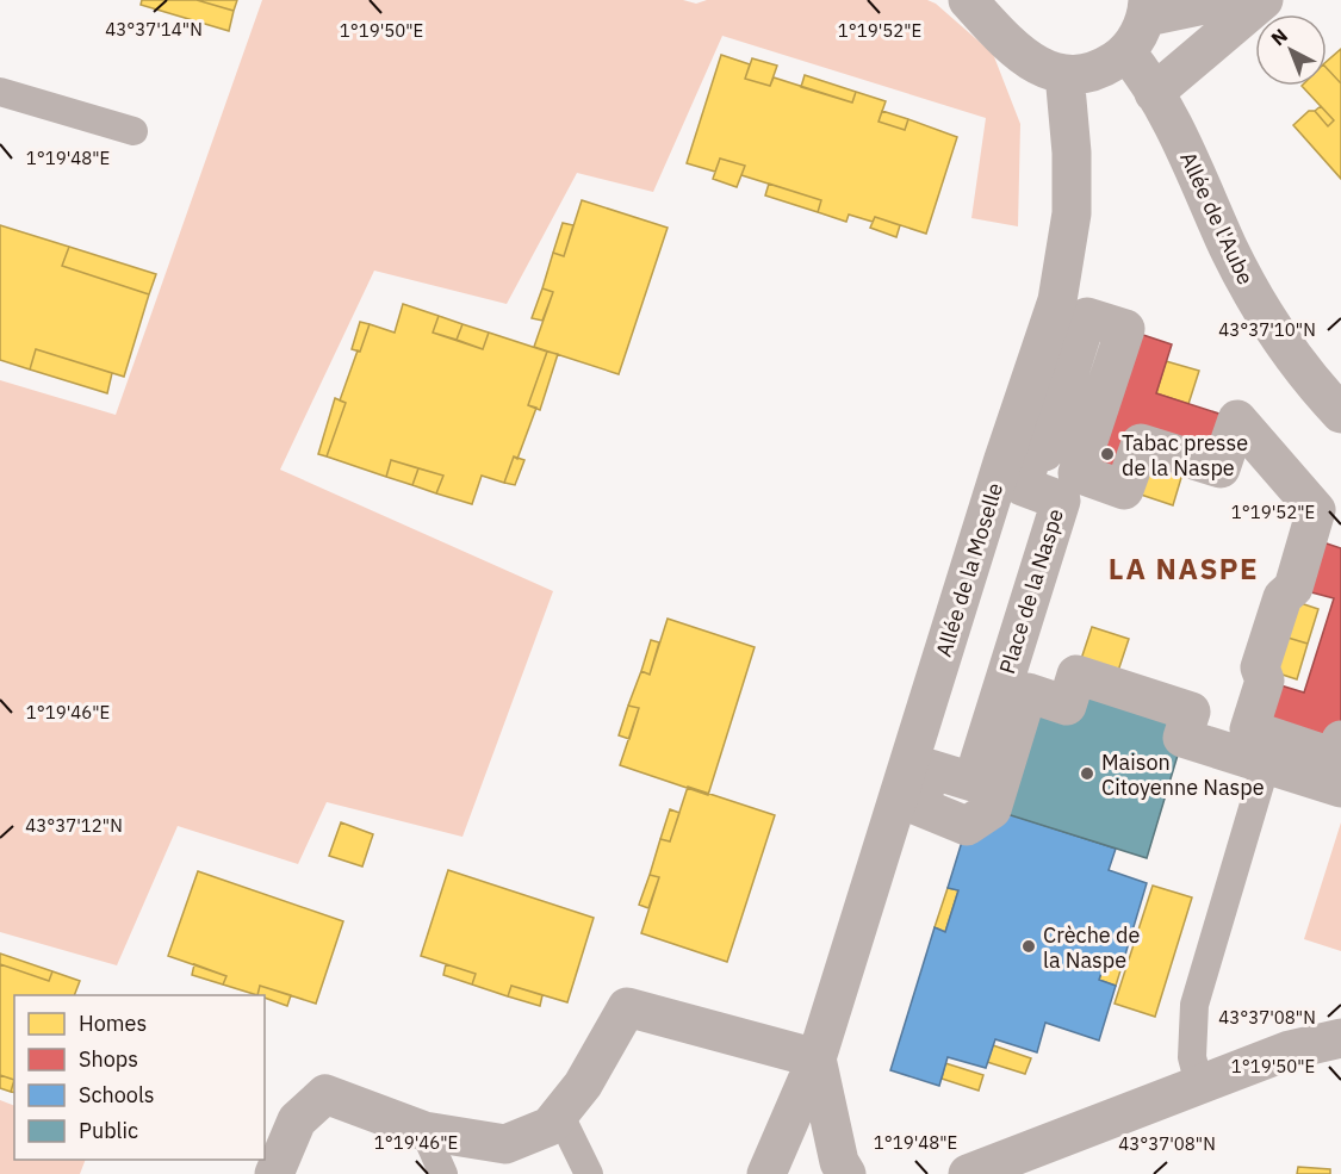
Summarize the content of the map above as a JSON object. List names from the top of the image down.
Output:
{
  "streets": {
    "street": ["Allée de l'Aube", "Allée de la Moselle", "Place de la Naspe"]
  },
  "districts": ["LA NASPE"],
  "places": ["Tabac presse de la Naspe", "Maison Citoyenne Naspe", "Crèche de la Naspe"],
  "legend": [
    "Homes",
    "Shops",
    "Schools",
    "Public"
  ],
  "north": "top left",
  "coordinates": [
    "43°37'14\"N",
    "1°19'50\"E",
    "1°19'52\"E",
    "1°19'48\"E",
    "43°37'10\"N",
    "1°19'46\"E",
    "43°37'12\"N",
    "43°37'08\"N"
  ]
}
